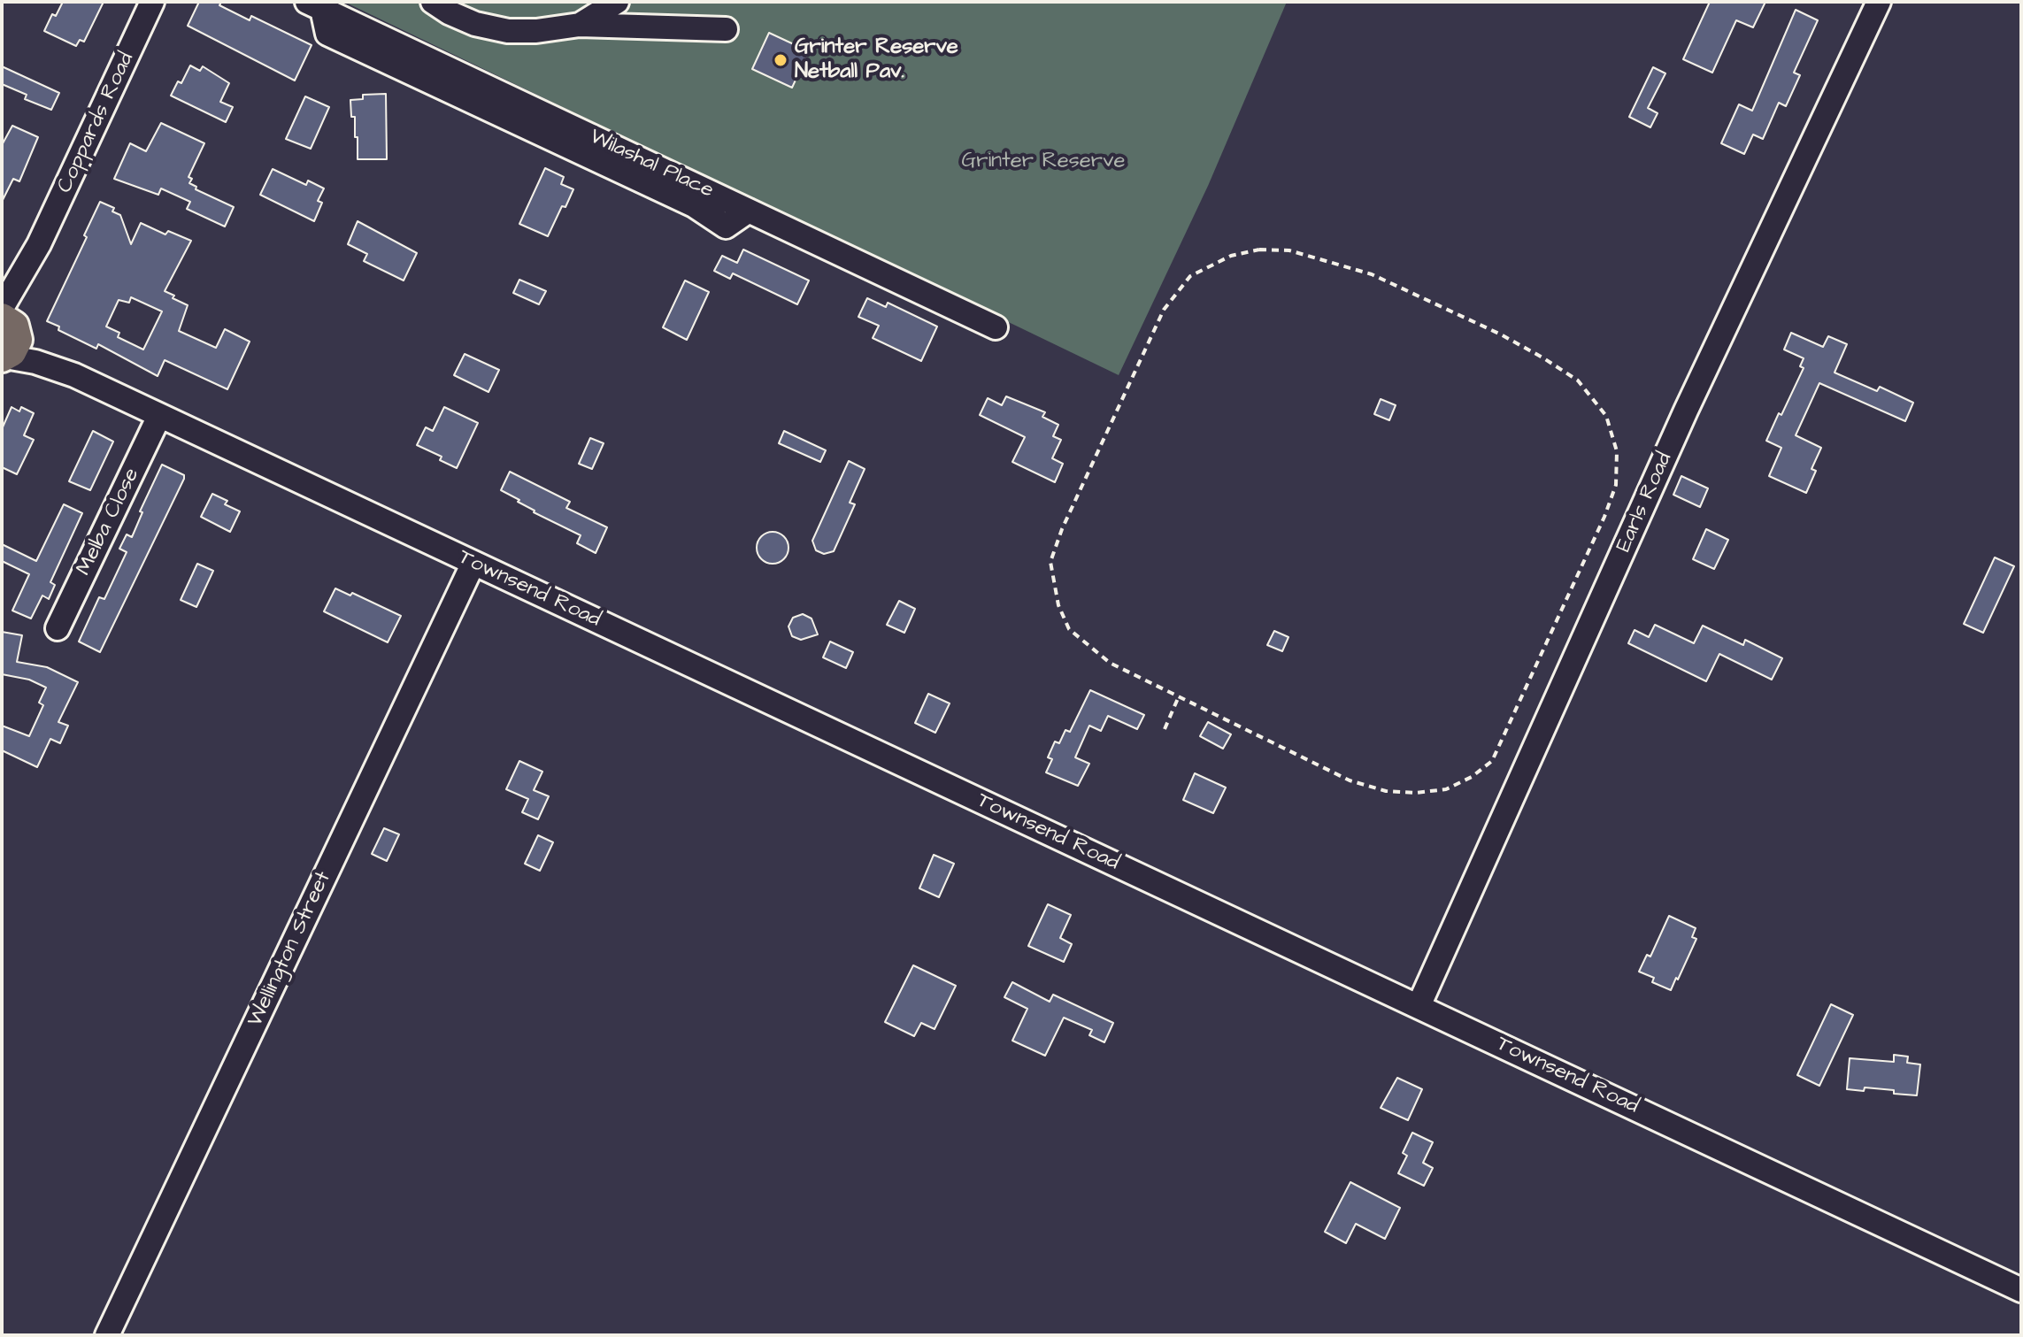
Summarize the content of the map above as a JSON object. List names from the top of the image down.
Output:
{
  "streets": {
    "street": [
      "Coppards Road",
      "Wilashal Place",
      "Earls Road",
      "Melba Close",
      "Townsend Road",
      "Wellington Street"
    ]
  },
  "crossings": [
    ["Coppards Road", "Townsend Road"],
    ["Earls Road", "Townsend Road"],
    ["Melba Close", "Townsend Road"],
    ["Townsend Road", "Wellington Street"]
  ],
  "parks": ["Grinter Reserve"],
  "places": ["Grinter Reserve Netball Pav."]
}
